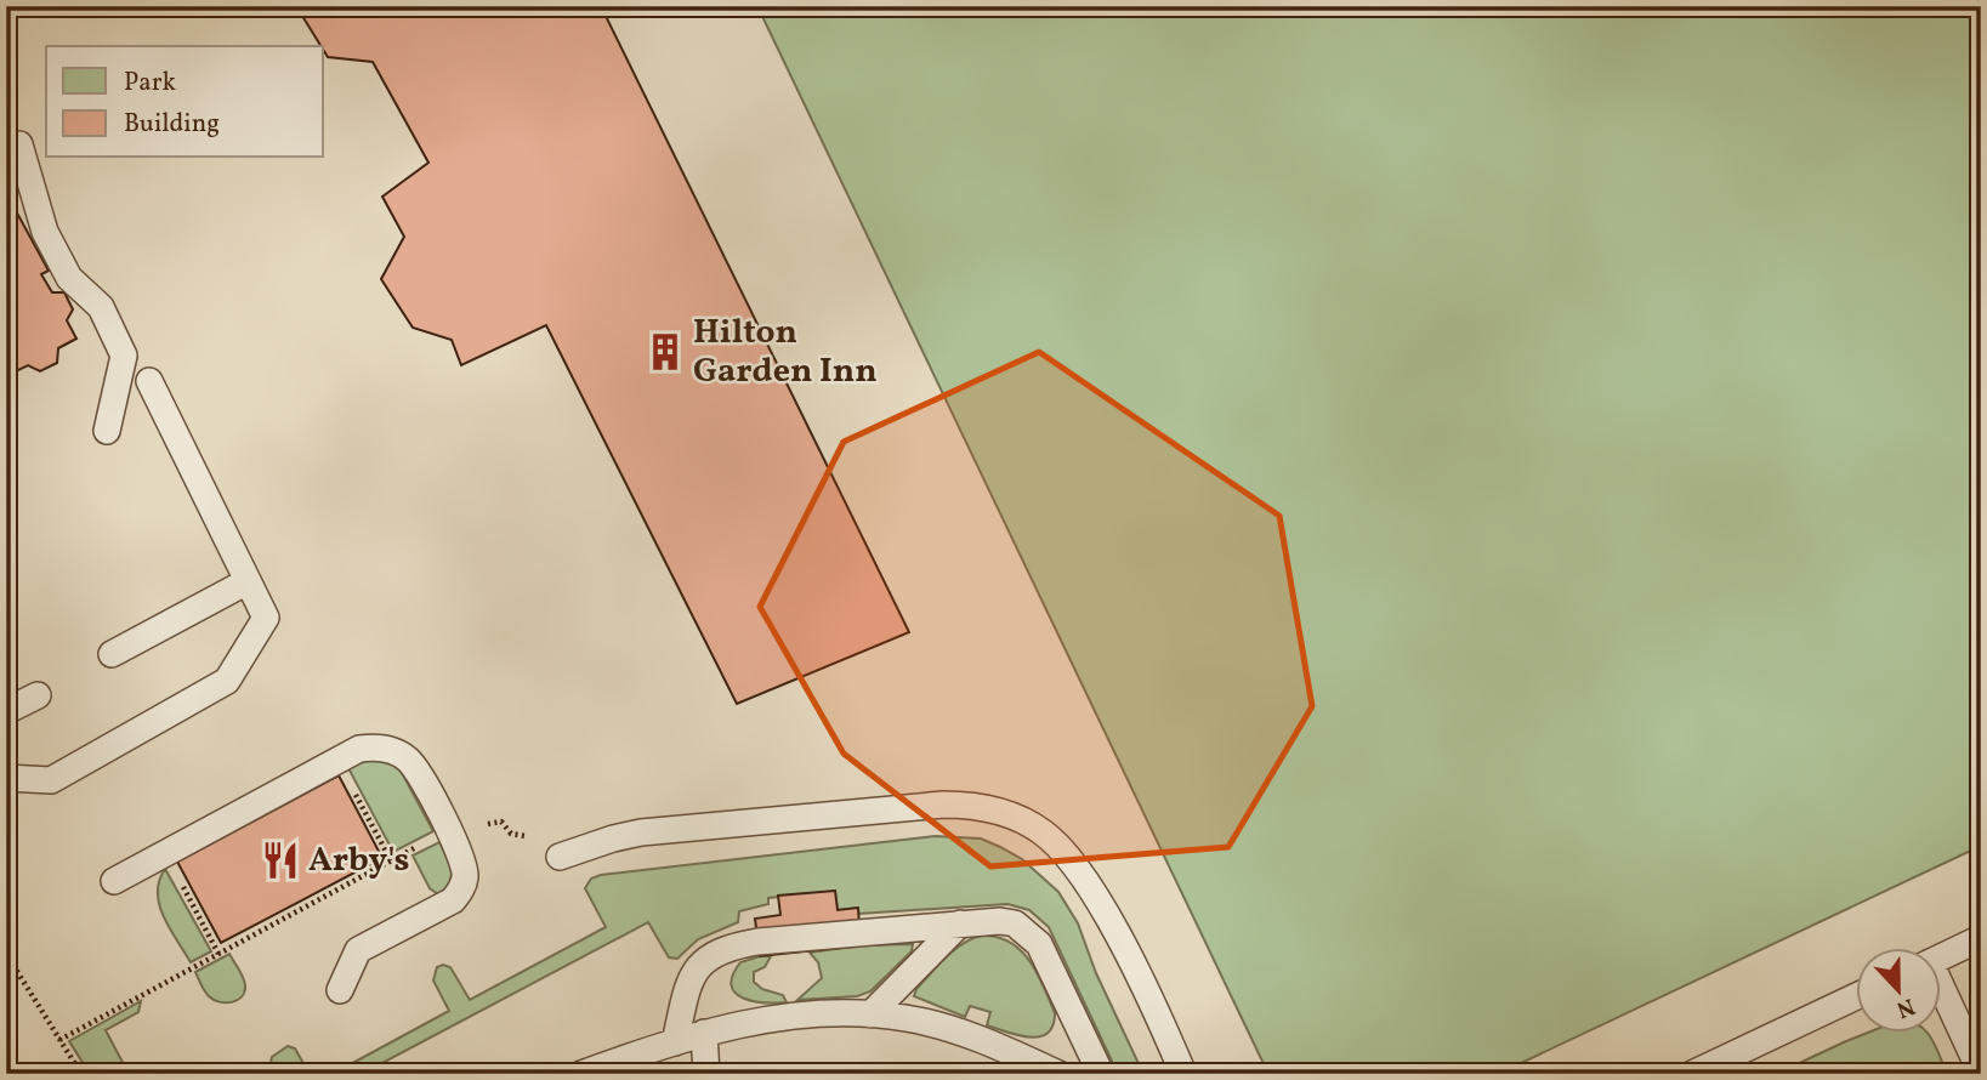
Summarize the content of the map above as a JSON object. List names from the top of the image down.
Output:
{
  "places": {
    "building": ["Hilton Garden Inn"],
    "restaurant": ["Arby's"]
  },
  "legend": ["Park", "Building"],
  "north": "bottom"
}
